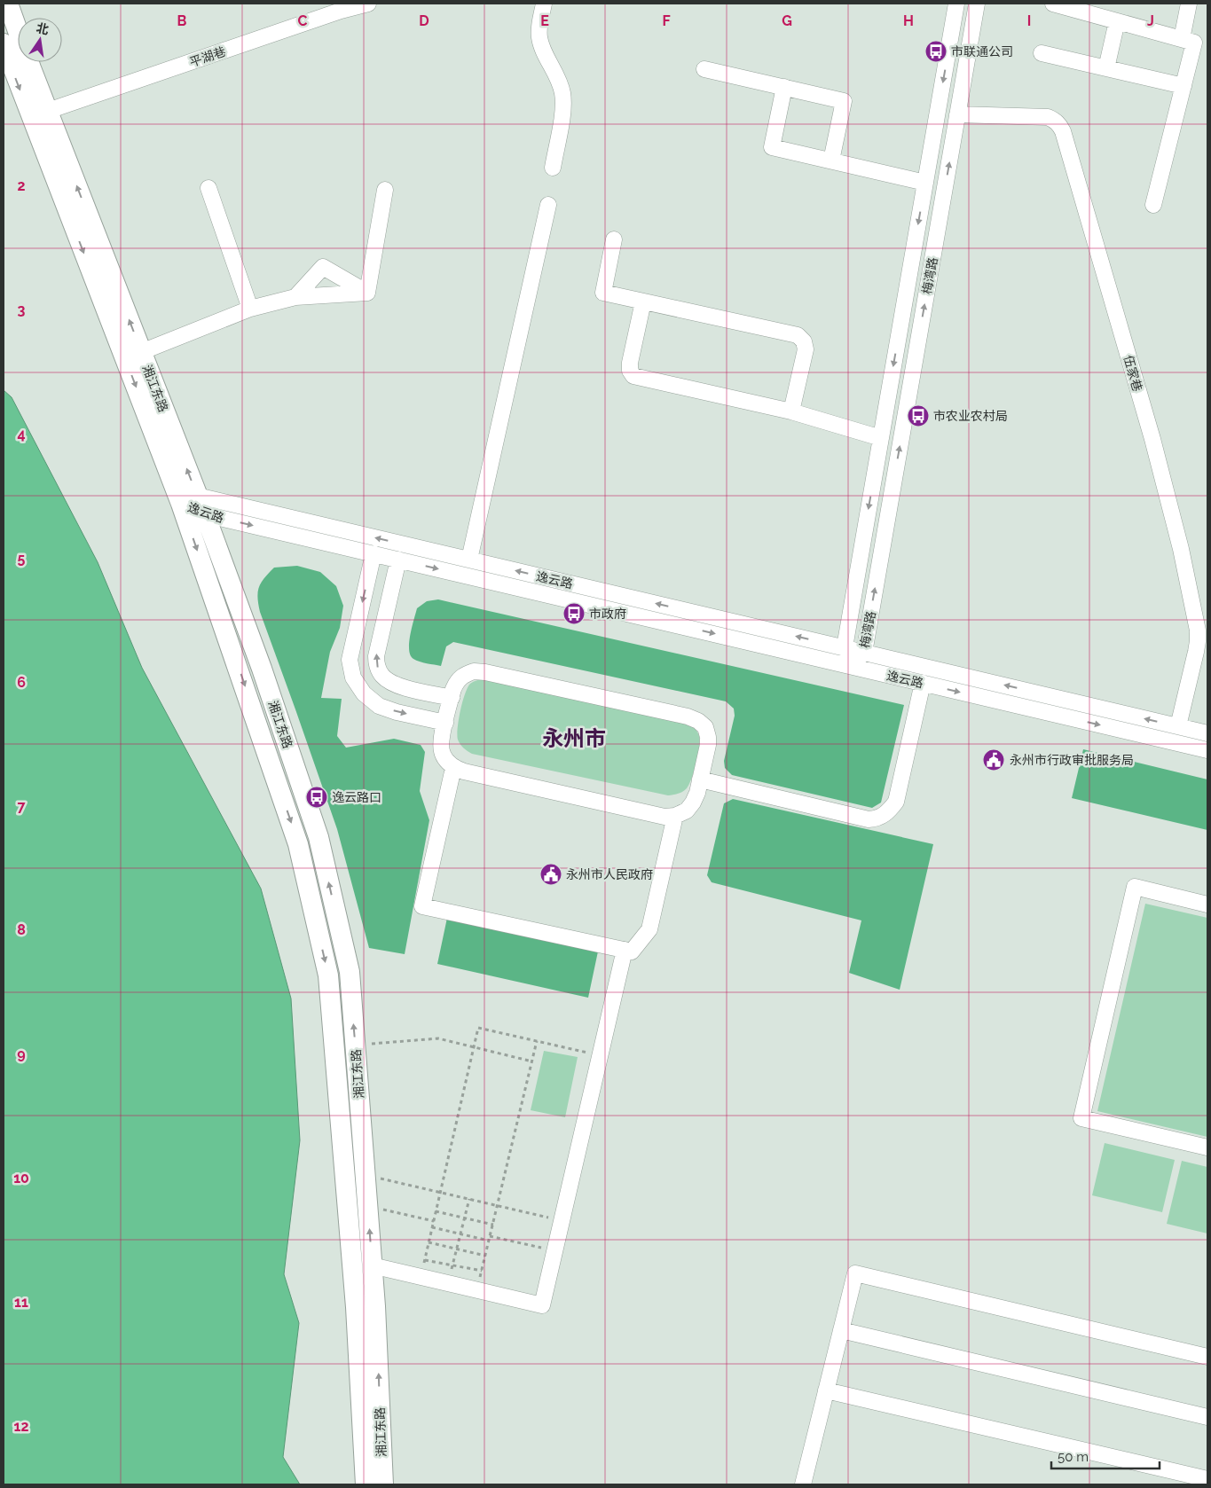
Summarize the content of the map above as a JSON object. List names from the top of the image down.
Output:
{
  "streets": {
    "main road": ["湘江东路"],
    "street": [
      "平湖巷",
      "梅湾路",
      "伍家巷",
      "逸云路"
    ]
  },
  "crossings": [
    ["平湖巷", "湘江东路"],
    ["梅湾路", "伍家巷"],
    ["梅湾路", "逸云路"],
    ["伍家巷", "逸云路"],
    ["湘江东路", "逸云路"]
  ],
  "districts": ["永州市"],
  "places": {
    "bus stop": [
      "市联通公司",
      "市农业农村局",
      "市政府",
      "逸云路口"
    ],
    "public building": ["永州市行政审批服务局", "永州市人民政府"]
  },
  "scale_bar": "50 m",
  "north": "top",
  "grid": {
    "columns": [
      "B",
      "C",
      "D",
      "E",
      "F",
      "G",
      "H",
      "I",
      "J"
    ],
    "rows": [
      "2",
      "3",
      "4",
      "5",
      "6",
      "7",
      "8",
      "9",
      "10",
      "11",
      "12"
    ]
  }
}
